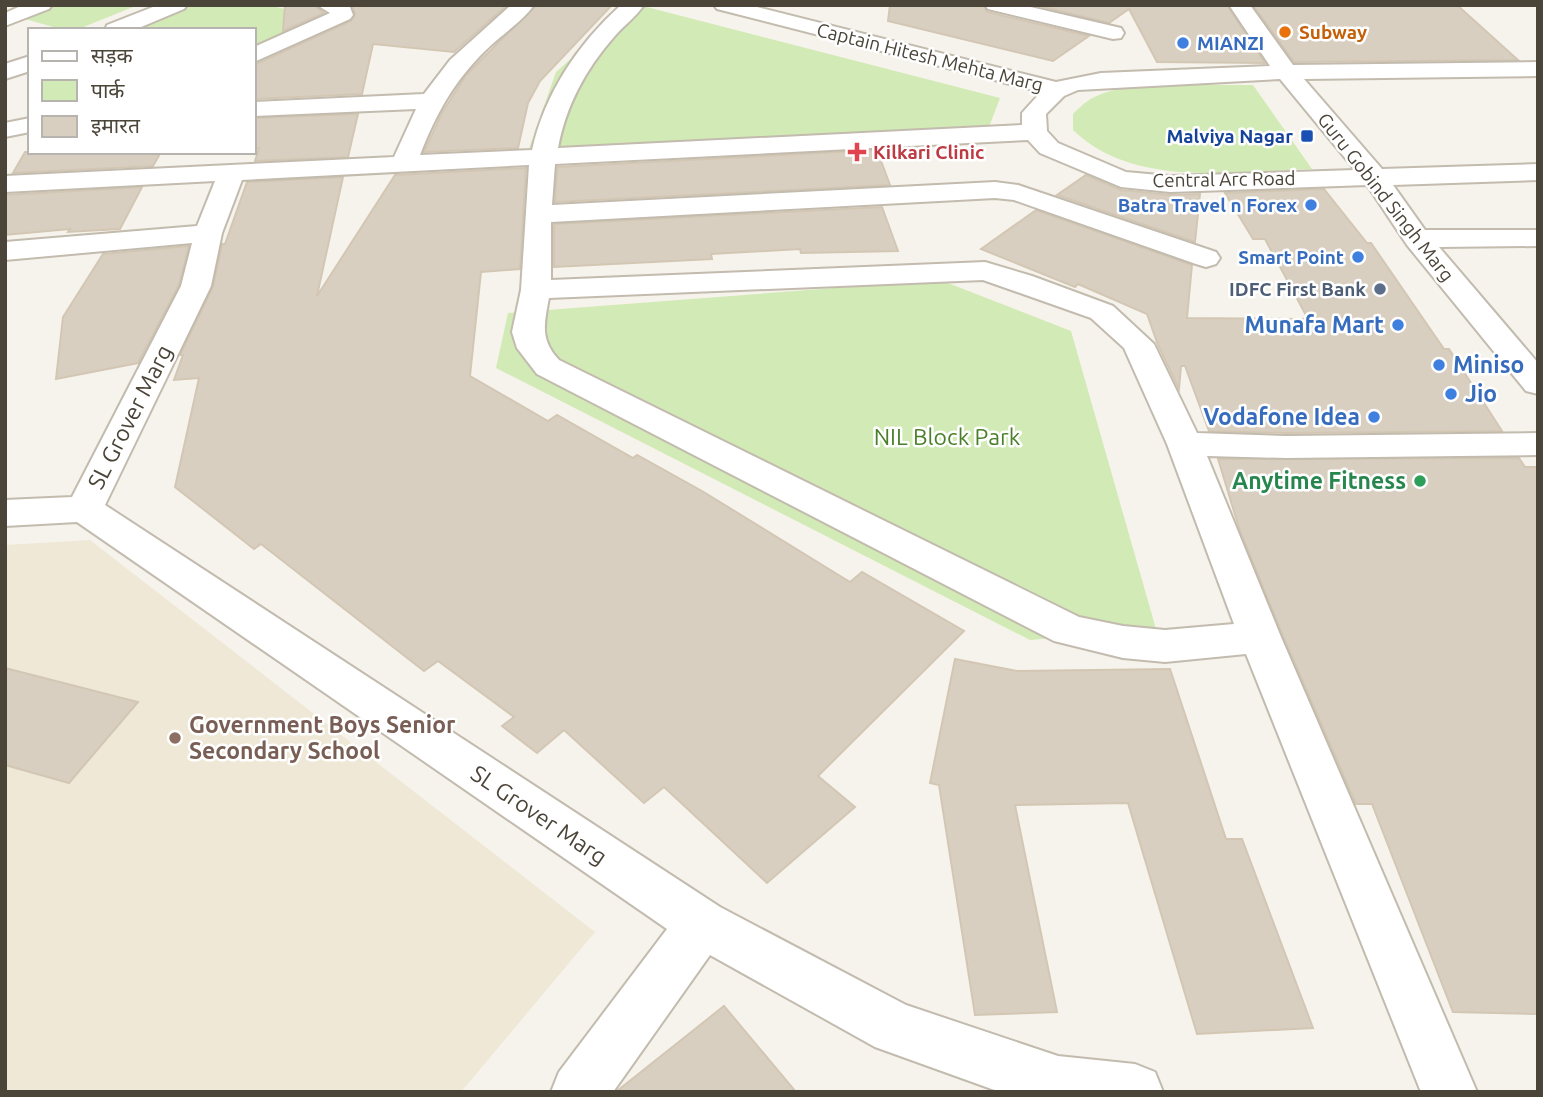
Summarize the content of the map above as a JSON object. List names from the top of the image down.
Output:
{
  "streets": {
    "street": [
      "Captain Hitesh Mehta Marg",
      "Central Arc Road",
      "Guru Gobind Singh Marg",
      "SL Grover Marg"
    ]
  },
  "crossings": [
    ["Central Arc Road", "Guru Gobind Singh Marg"]
  ],
  "parks": ["NIL Block Park"],
  "places": {
    "other": [
      "Subway",
      "MIANZI",
      "Batra Travel n Forex",
      "Smart Point",
      "IDFC First Bank",
      "Munafa Mart",
      "Miniso",
      "Jio",
      "Vodafone Idea",
      "Anytime Fitness",
      "Government Boys Senior Secondary School"
    ],
    "transit": ["Malviya Nagar"],
    "health": ["Kilkari Clinic"]
  },
  "legend": ["सड़क", "पार्क", "इमारत"]
}
